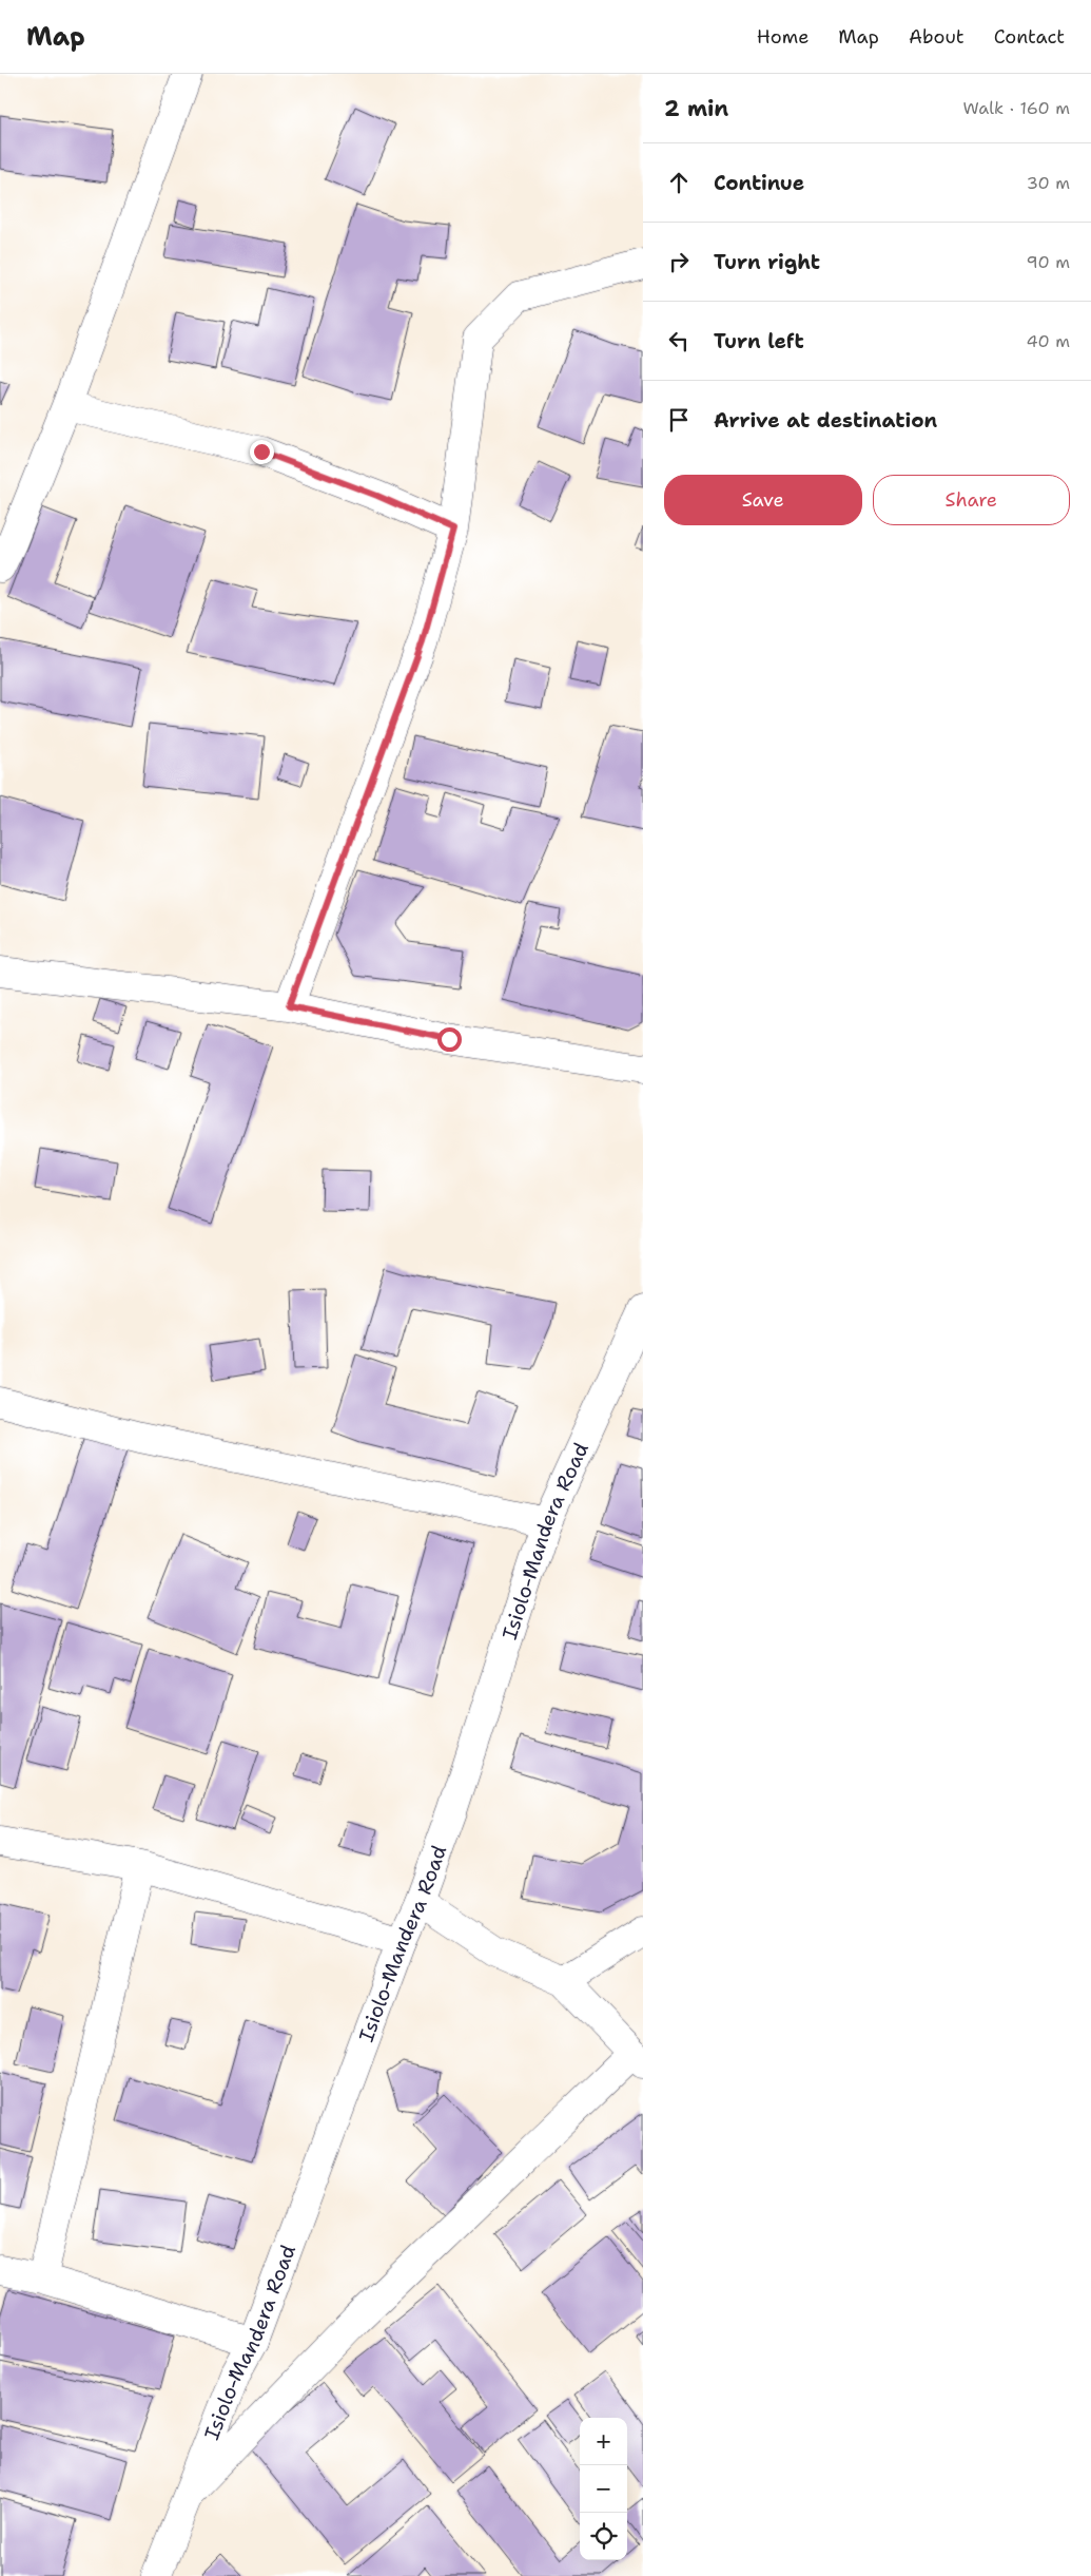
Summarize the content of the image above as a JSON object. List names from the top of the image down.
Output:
{
  "streets": {
    "main road": ["Isiolo-Mandera Road"]
  },
  "page": {
    "header": "Map",
    "nav": [
      "Home",
      "Map",
      "About",
      "Contact"
    ],
    "heading": ["2 min", "Walk · 160 m"],
    "list": [
      ["Continue", "30 m"],
      ["Turn right", "90 m"],
      ["Turn left", "40 m"],
      "Arrive at destination"
    ],
    "buttons": ["Save", "Share"],
    "map_buttons": ["+", "−"]
  }
}
